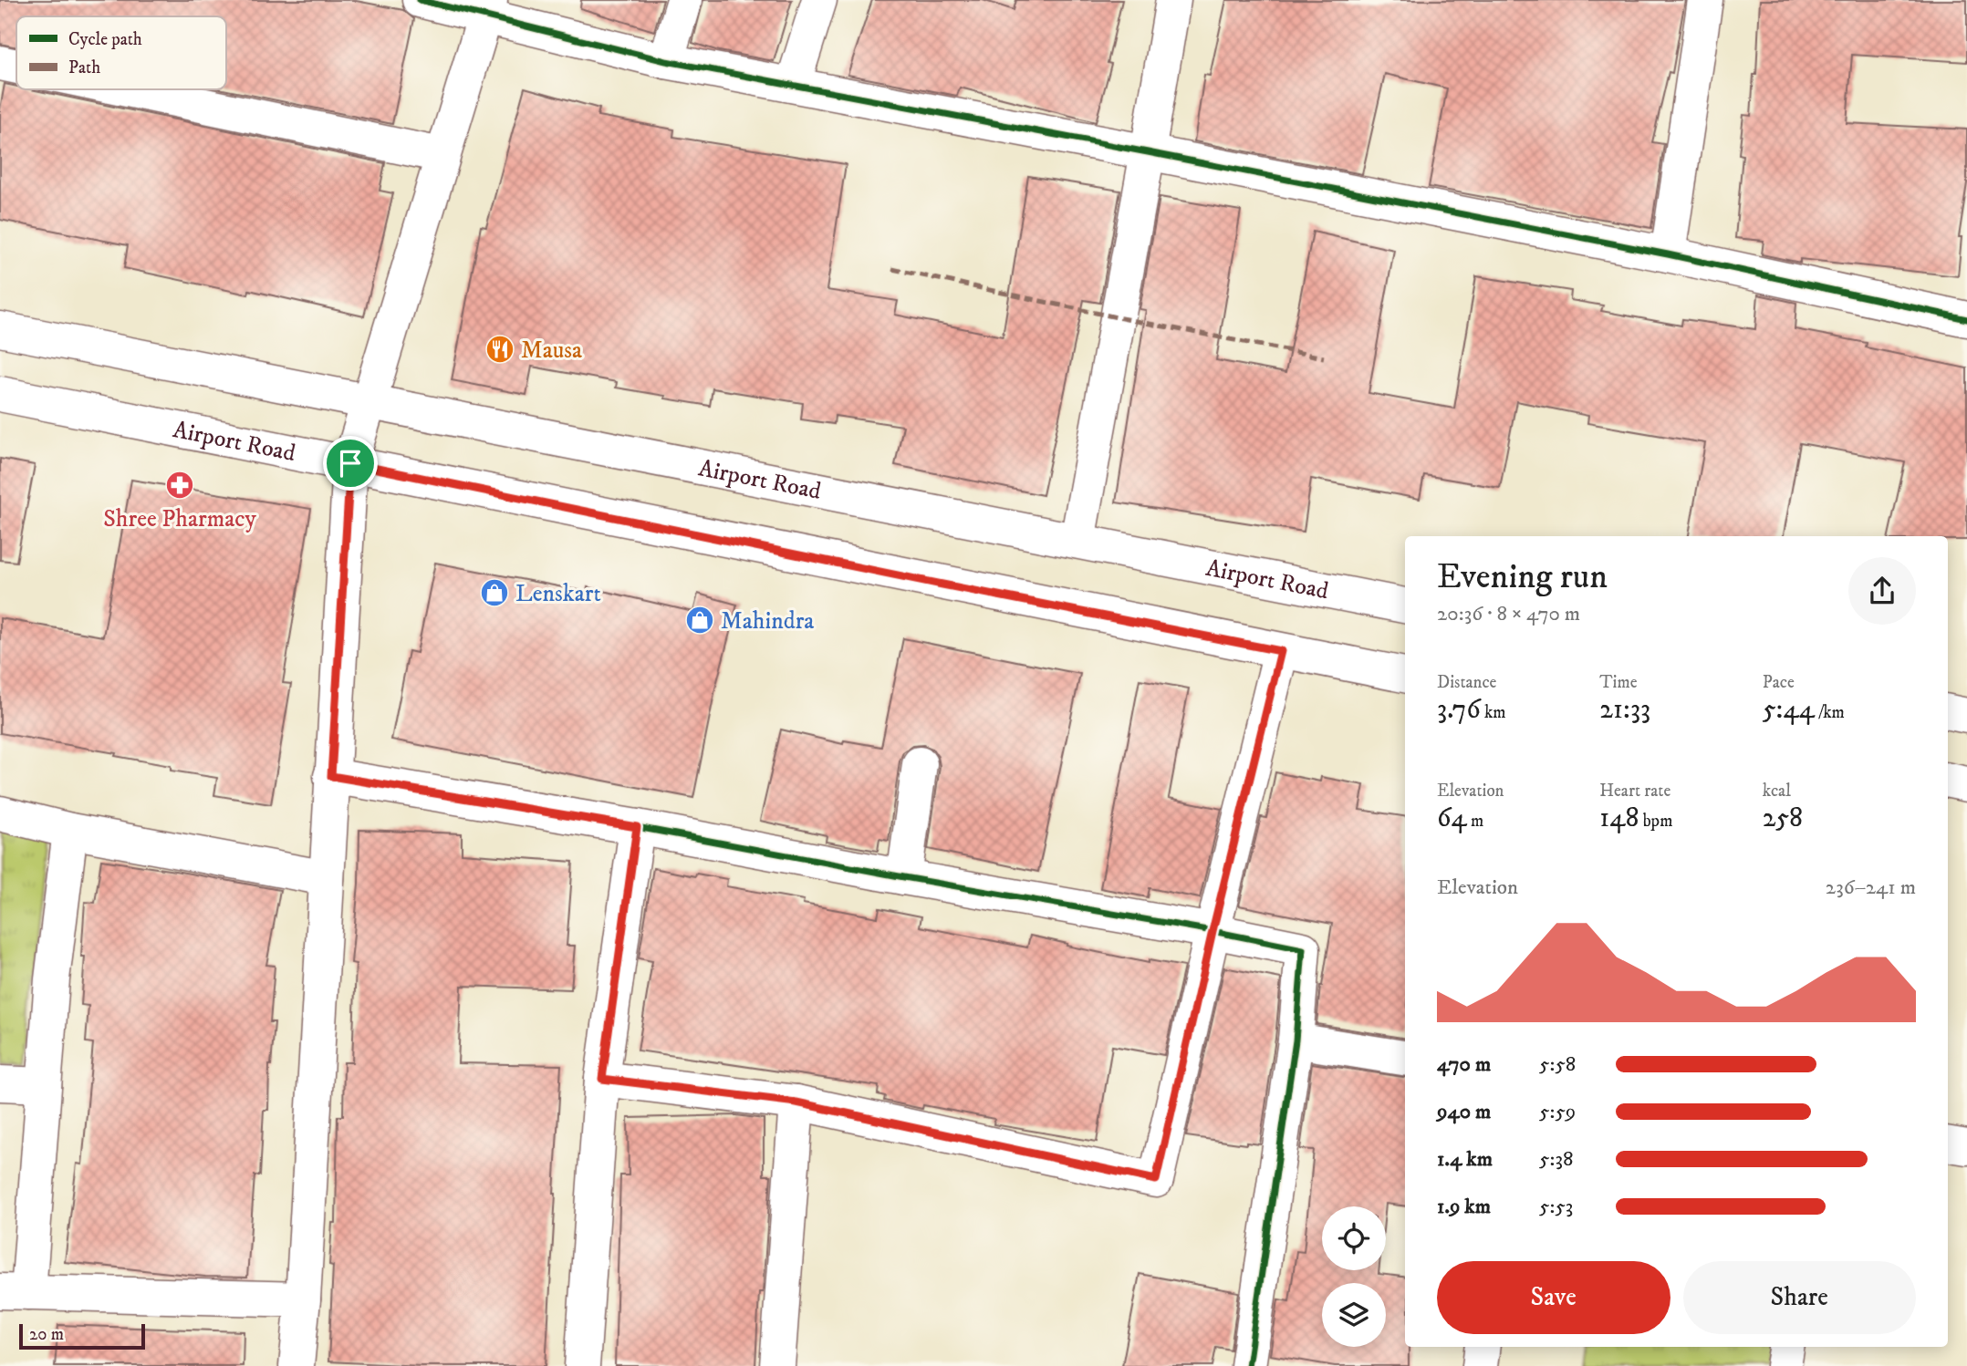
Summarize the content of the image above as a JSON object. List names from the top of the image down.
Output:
{
  "streets": {
    "street": ["Airport Road"]
  },
  "places": {
    "restaurant": ["Mausa"],
    "pharmacy": ["Shree Pharmacy"],
    "shop": ["Lenskart", "Mahindra"]
  },
  "legend": ["Cycle path", "Path"],
  "scale_bar": "20 m",
  "page": {
    "heading": ["Evening run", "20:36 · 8 × 470 m"],
    "stats": [
      ["Distance", "3.76 km"],
      ["Time", "21:33"],
      ["Pace", "5:44 /km"],
      ["Elevation", "64 m"],
      ["Heart rate", "148 bpm"],
      ["kcal", "258"]
    ],
    "chart": ["Elevation", "236–241 m"],
    "list": [
      {
        "name": "470 m",
        "note": "5:58"
      },
      {
        "name": "940 m",
        "note": "5:59"
      },
      {
        "name": "1.4 km",
        "note": "5:38"
      },
      {
        "name": "1.9 km",
        "note": "5:53"
      }
    ],
    "buttons": ["Save", "Share"],
    "scale": "20 m"
  }
}
